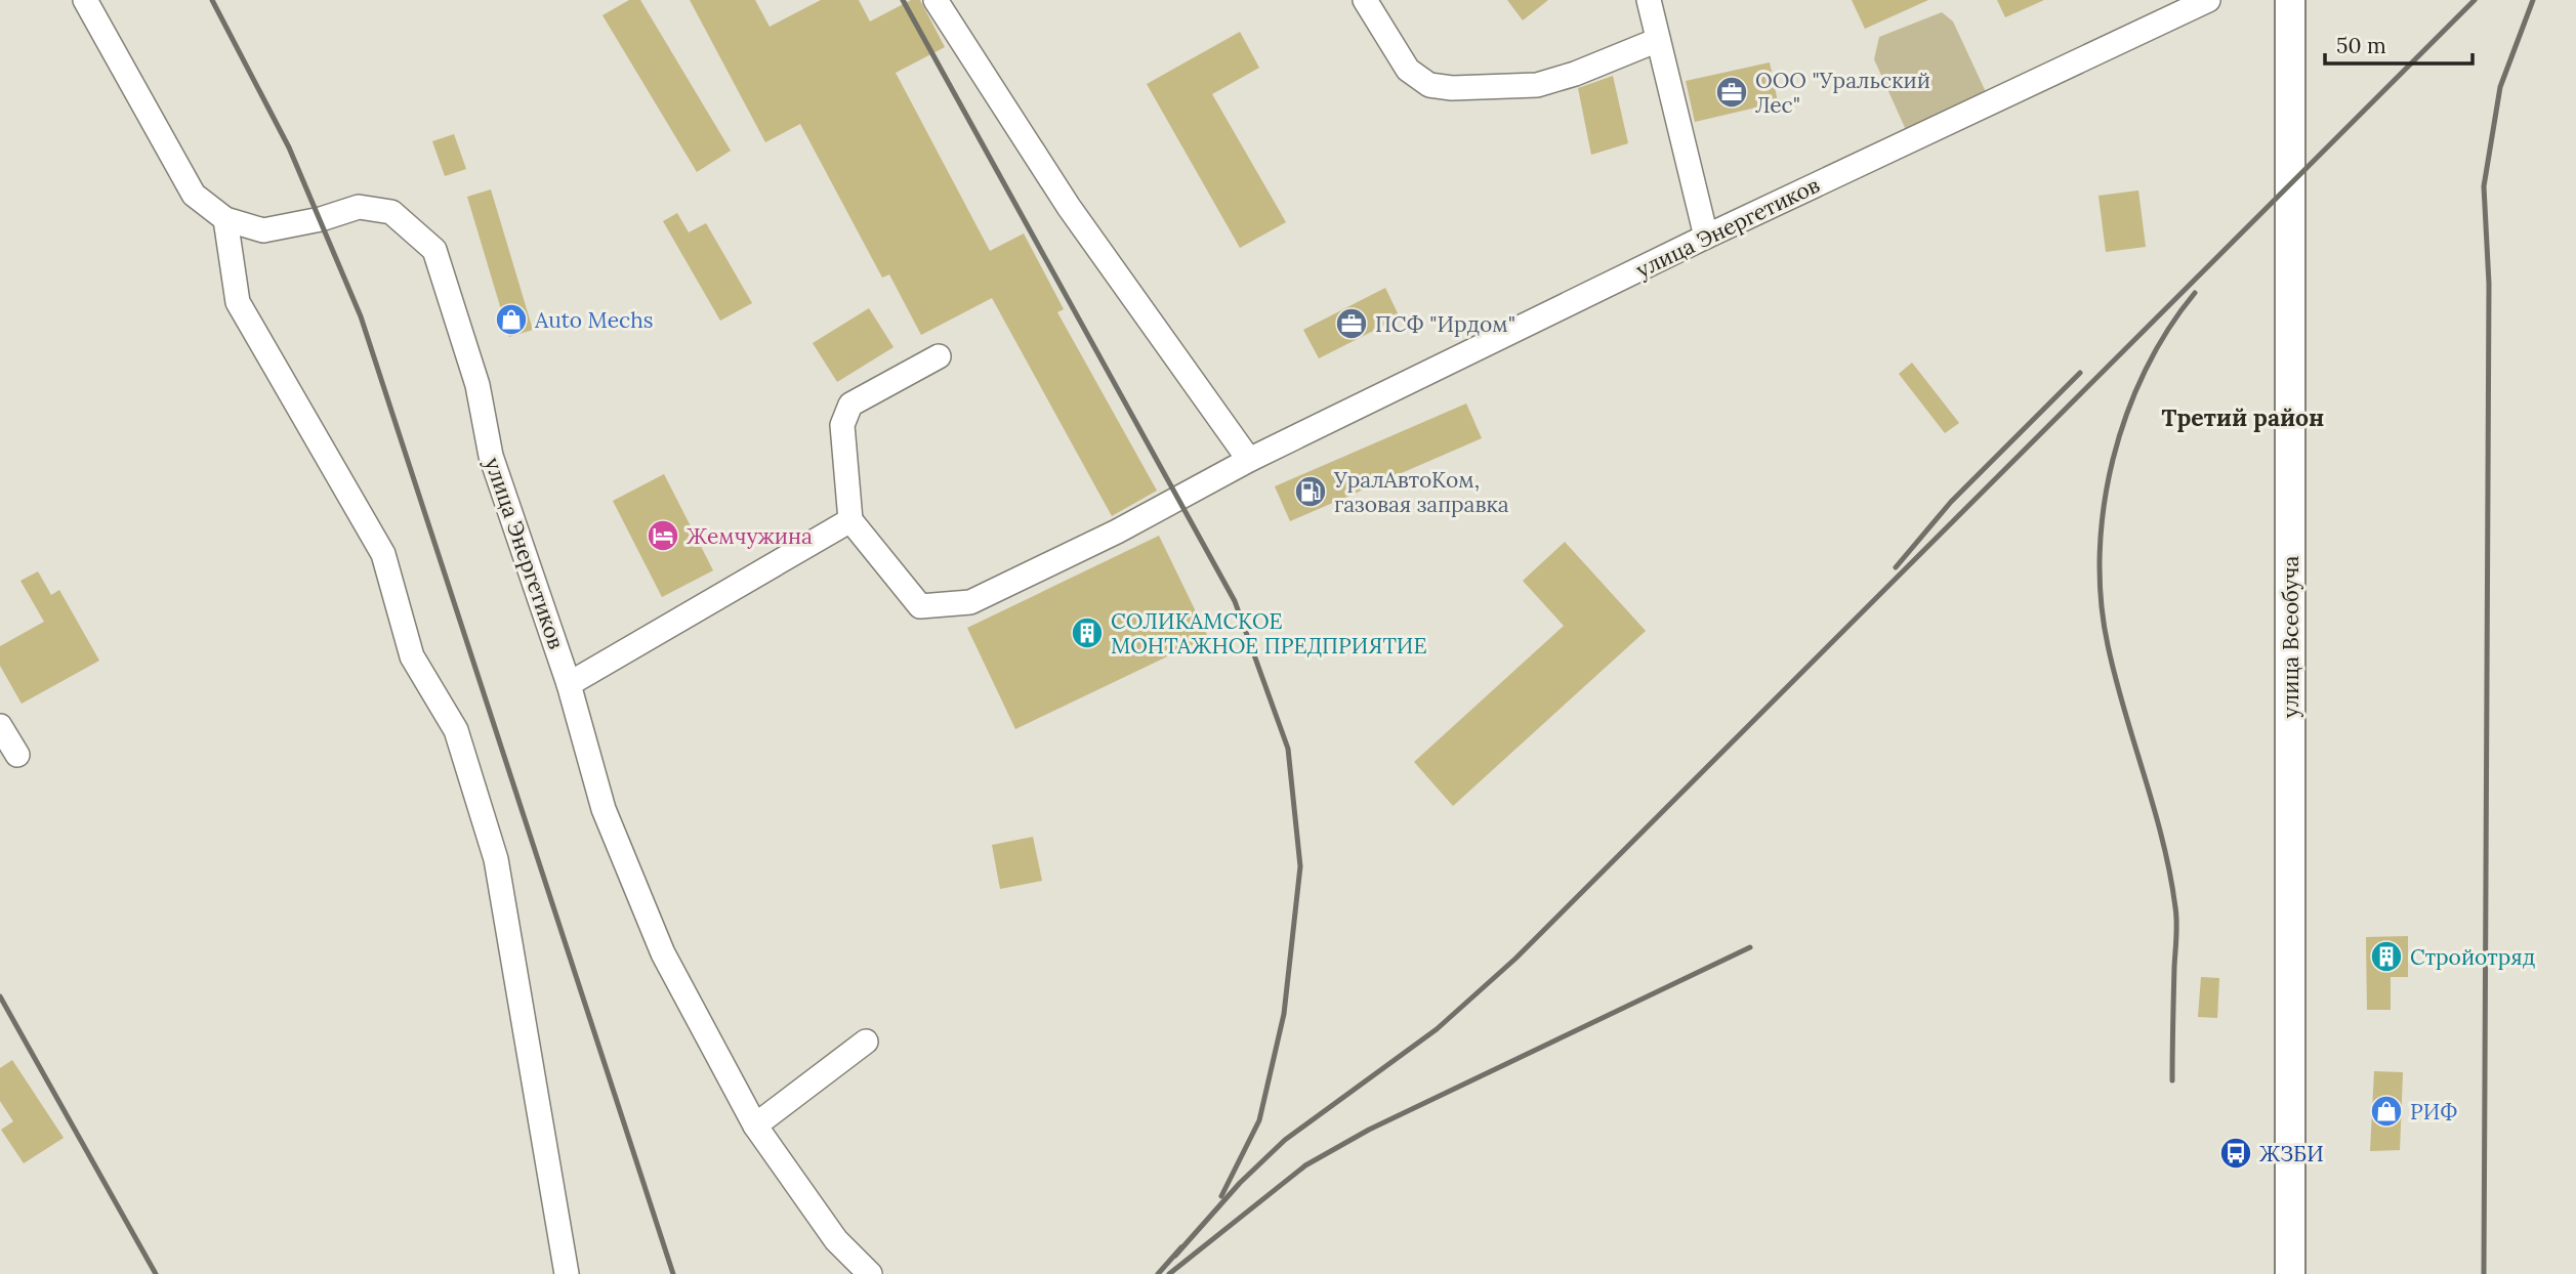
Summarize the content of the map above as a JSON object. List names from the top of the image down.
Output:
{
  "streets": {
    "main road": ["улица Всеобуча"],
    "street": ["улица Энергетиков"]
  },
  "districts": ["Третий район"],
  "places": {
    "office": ["ООО \"Уральский Лес\"", "ПСФ \"Ирдом\""],
    "shop": ["Auto Mechs", "РИФ"],
    "fuel station": ["УралАвтоКом, газовая заправка"],
    "hotel": ["Жемчужина"],
    "building": ["СОЛИКАМСКОЕ МОНТАЖНОЕ ПРЕДПРИЯТИЕ", "Стройотряд"],
    "bus stop": ["ЖЗБИ"]
  },
  "scale_bar": "50 m"
}
